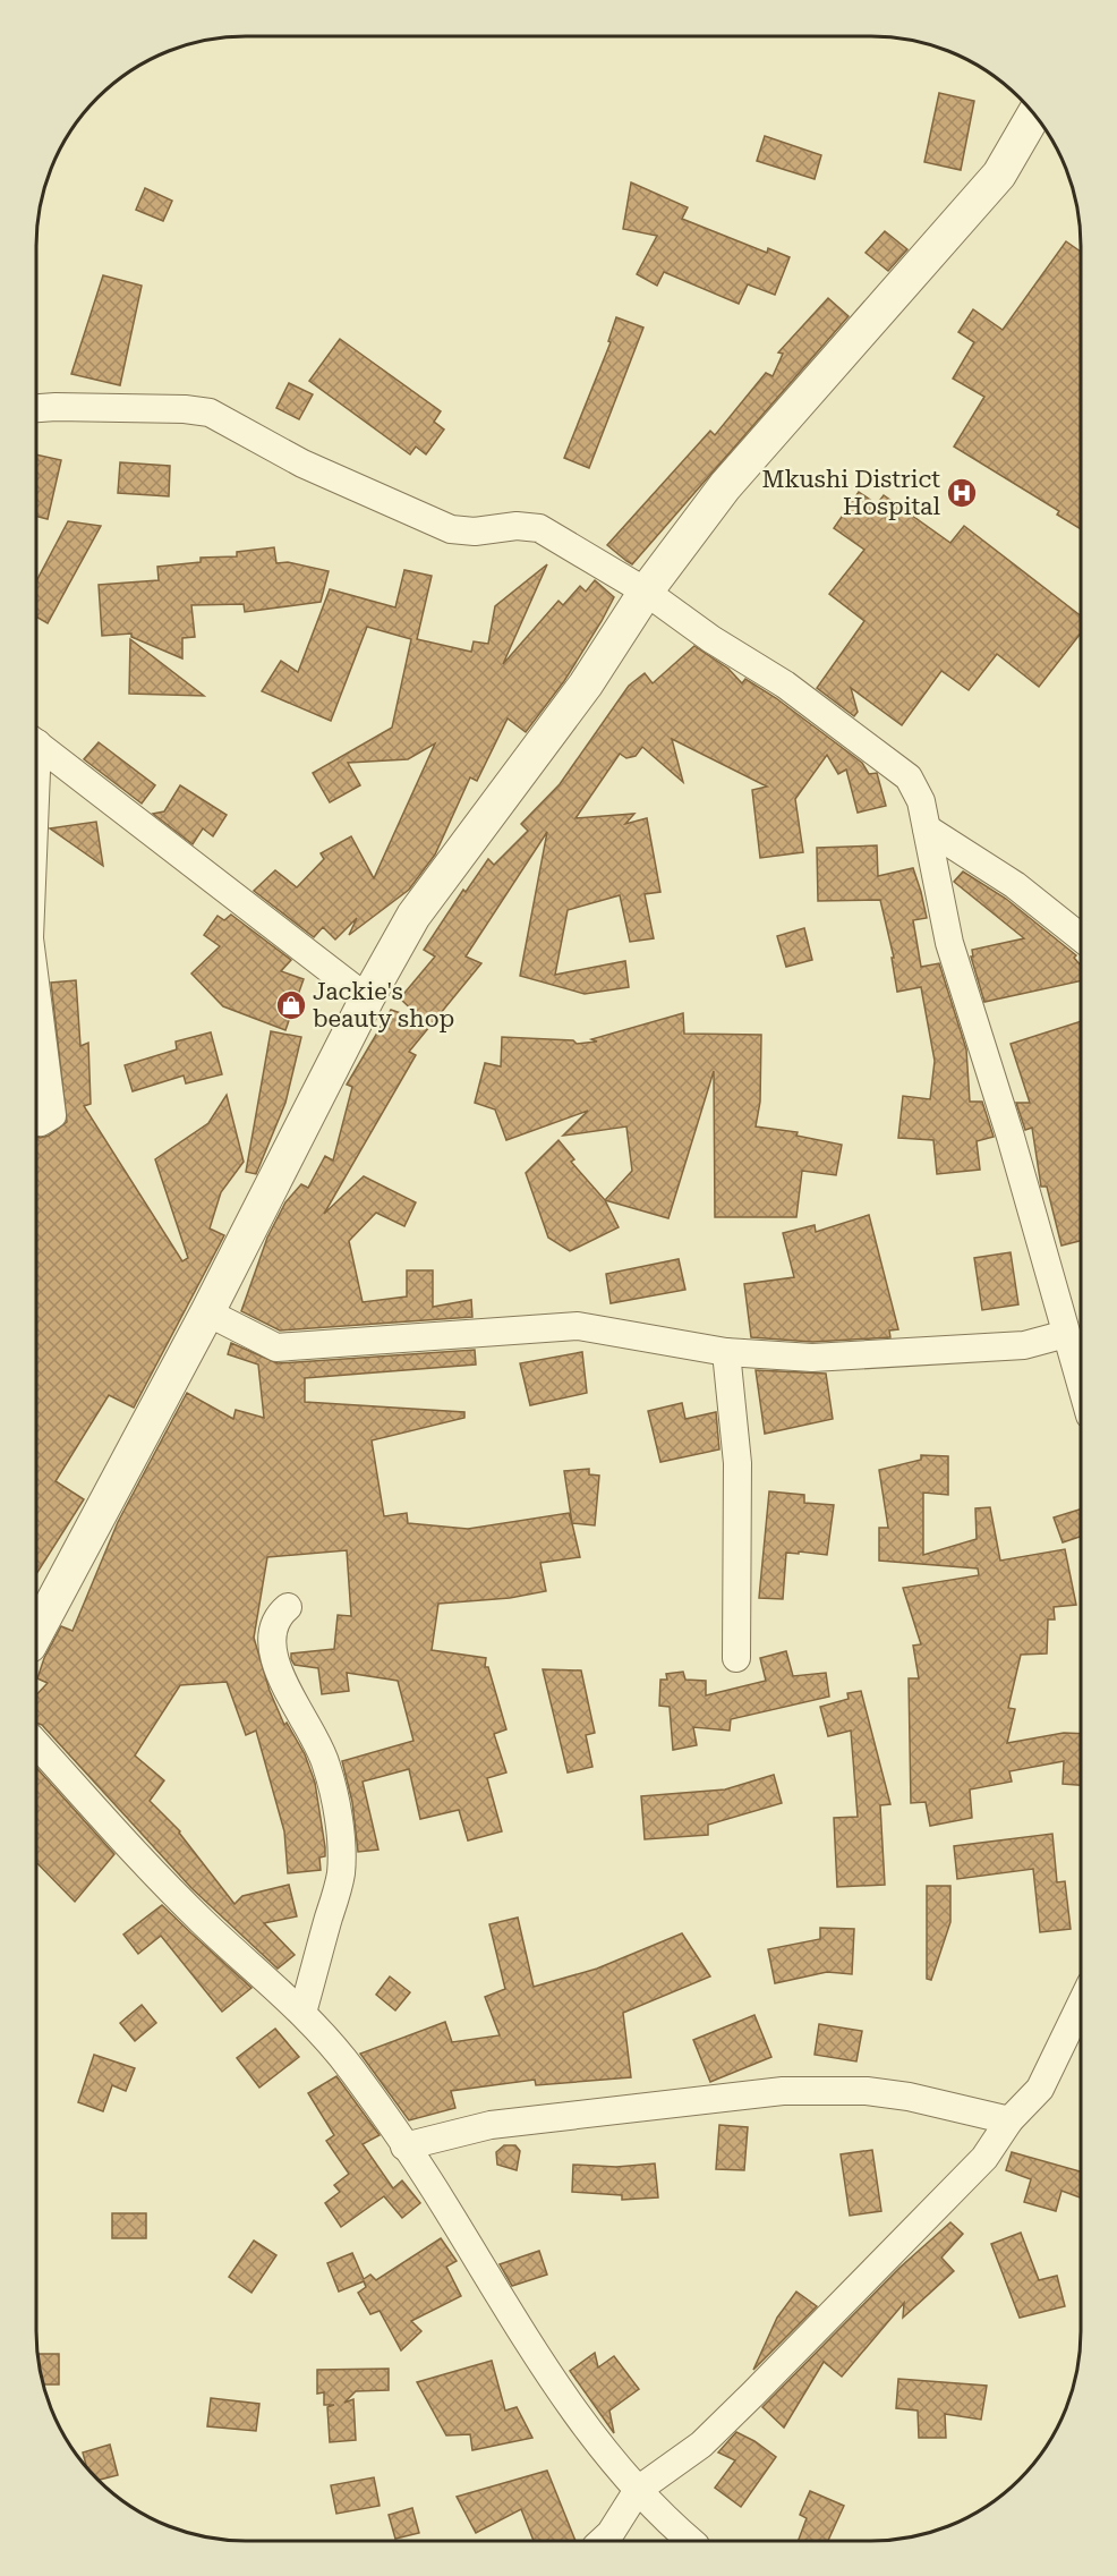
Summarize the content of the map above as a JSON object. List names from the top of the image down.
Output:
{
  "places": {
    "hospital": ["Mkushi District Hospital"],
    "shop": ["Jackie's beauty shop"]
  }
}
